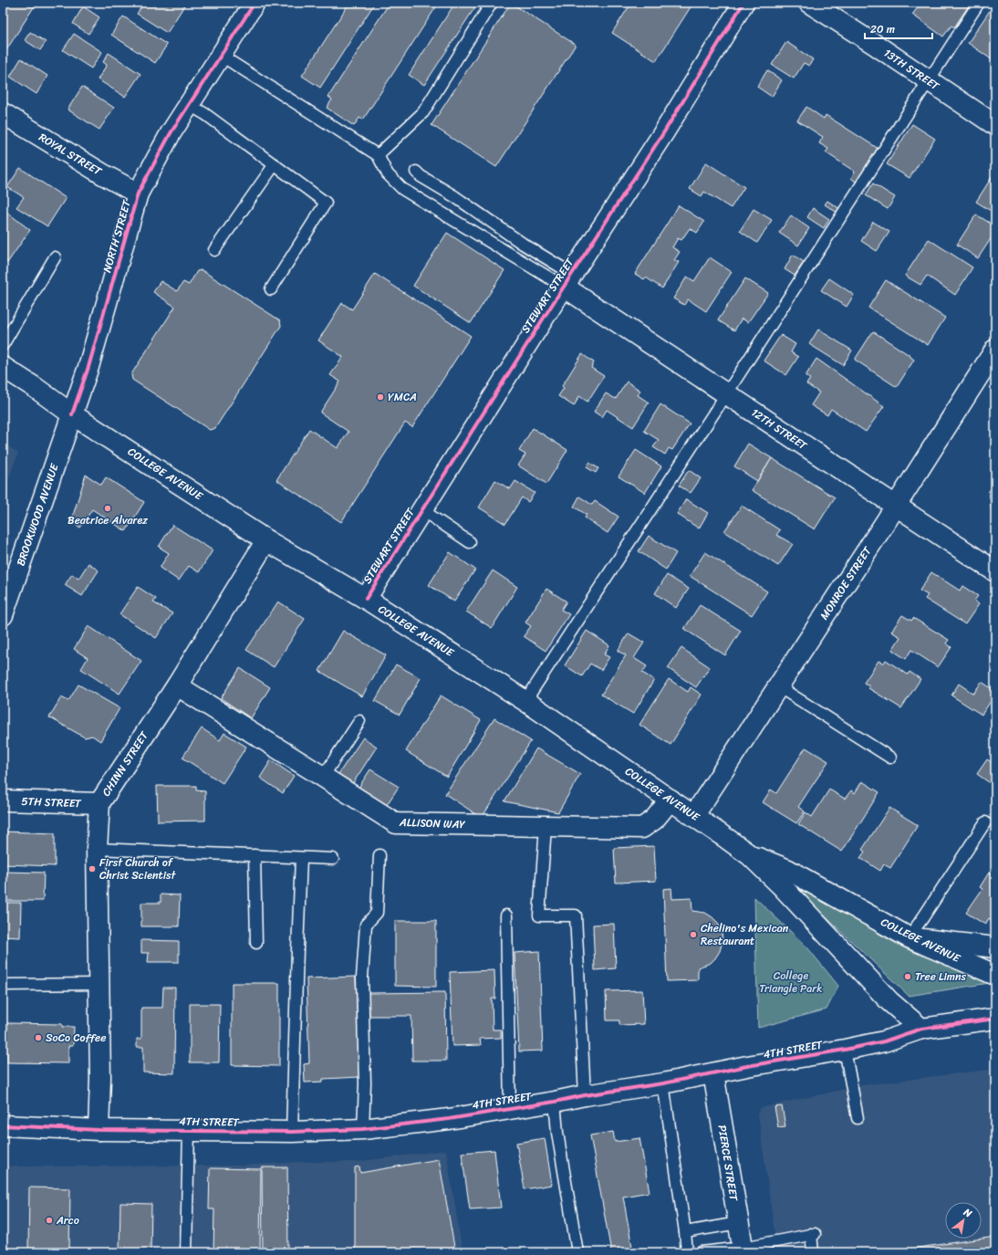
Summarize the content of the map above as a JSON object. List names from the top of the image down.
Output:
{
  "streets": {
    "street": [
      "13TH STREET",
      "ROYAL STREET",
      "NORTH STREET",
      "STEWART STREET",
      "12TH STREET",
      "COLLEGE AVENUE",
      "BROOKWOOD AVENUE",
      "MONROE STREET",
      "CHINN STREET",
      "5TH STREET",
      "ALLISON WAY",
      "4TH STREET",
      "PIERCE STREET"
    ]
  },
  "crossings": [
    ["ROYAL STREET", "NORTH STREET"],
    ["NORTH STREET", "COLLEGE AVENUE"],
    ["NORTH STREET", "BROOKWOOD AVENUE"],
    ["STEWART STREET", "12TH STREET"],
    ["STEWART STREET", "COLLEGE AVENUE"],
    ["12TH STREET", "MONROE STREET"],
    ["COLLEGE AVENUE", "BROOKWOOD AVENUE"],
    ["COLLEGE AVENUE", "MONROE STREET"],
    ["COLLEGE AVENUE", "CHINN STREET"],
    ["COLLEGE AVENUE", "ALLISON WAY"],
    ["COLLEGE AVENUE", "4TH STREET"],
    ["CHINN STREET", "5TH STREET"],
    ["CHINN STREET", "ALLISON WAY"],
    ["CHINN STREET", "4TH STREET"],
    ["4TH STREET", "PIERCE STREET"]
  ],
  "parks": ["College Triangle Park"],
  "places": [
    "YMCA",
    "Beatrice Alvarez",
    "First Church of Christ Scientist",
    "Chelino's Mexican Restaurant",
    "Tree Limns",
    "SoCo Coffee",
    "Arco"
  ],
  "scale_bar": "20 m",
  "north": "top right"
}
